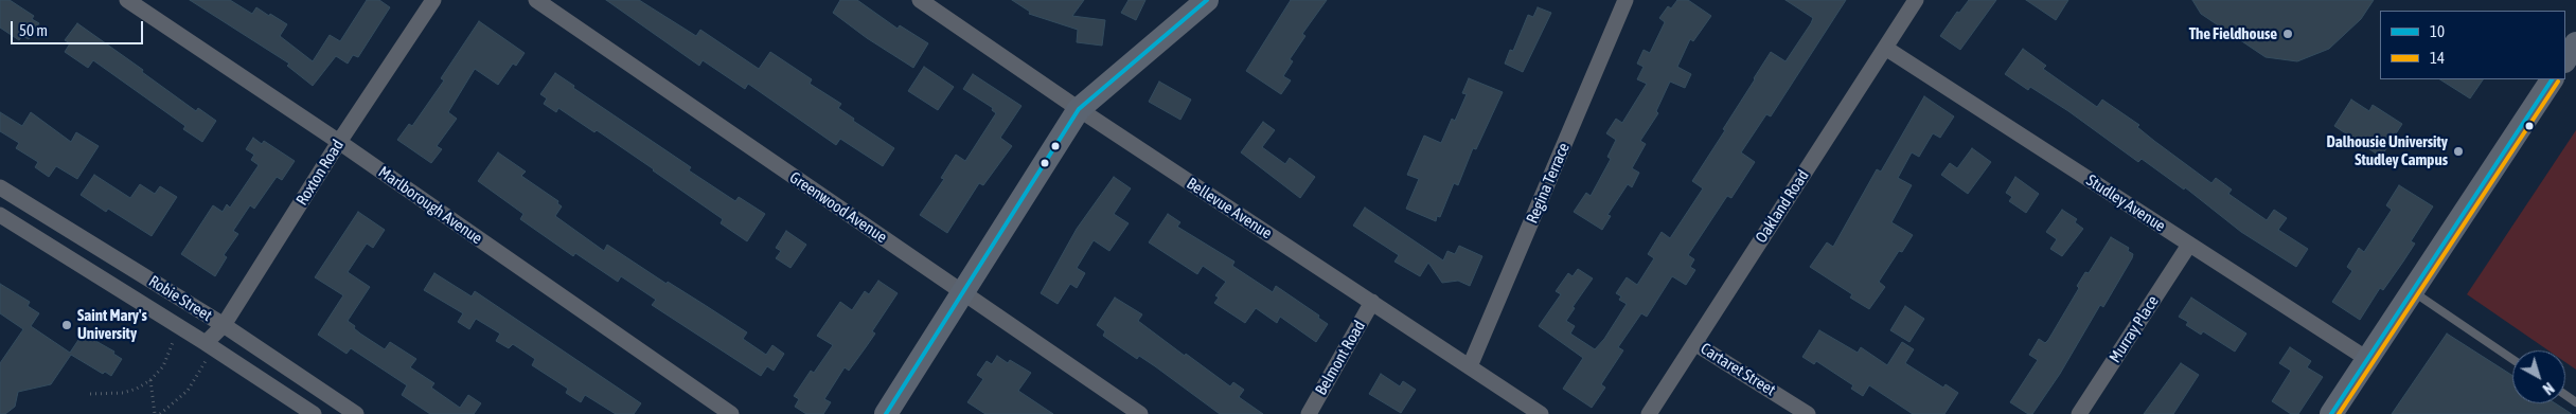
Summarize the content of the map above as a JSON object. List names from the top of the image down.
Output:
{
  "streets": {
    "street": [
      "Roxton Road",
      "Regina Terrace",
      "Studley Avenue",
      "Marlborough Avenue",
      "Oakland Road",
      "Greenwood Avenue",
      "Bellevue Avenue",
      "Robie Street",
      "Murray Place",
      "Belmont Road",
      "Cartaret Street"
    ]
  },
  "crossings": [
    ["Roxton Road", "Marlborough Avenue"],
    ["Roxton Road", "Robie Street"],
    ["Regina Terrace", "Bellevue Avenue"],
    ["Studley Avenue", "Oakland Road"],
    ["Studley Avenue", "Murray Place"],
    ["Oakland Road", "Cartaret Street"],
    ["Bellevue Avenue", "Belmont Road"]
  ],
  "places": ["The Fieldhouse", "Dalhousie University Studley Campus", "Saint Mary's University"],
  "lines": ["transit line 10", "transit line 14"],
  "legend": ["10", "14"],
  "scale_bar": "50 m",
  "north": "bottom right"
}
